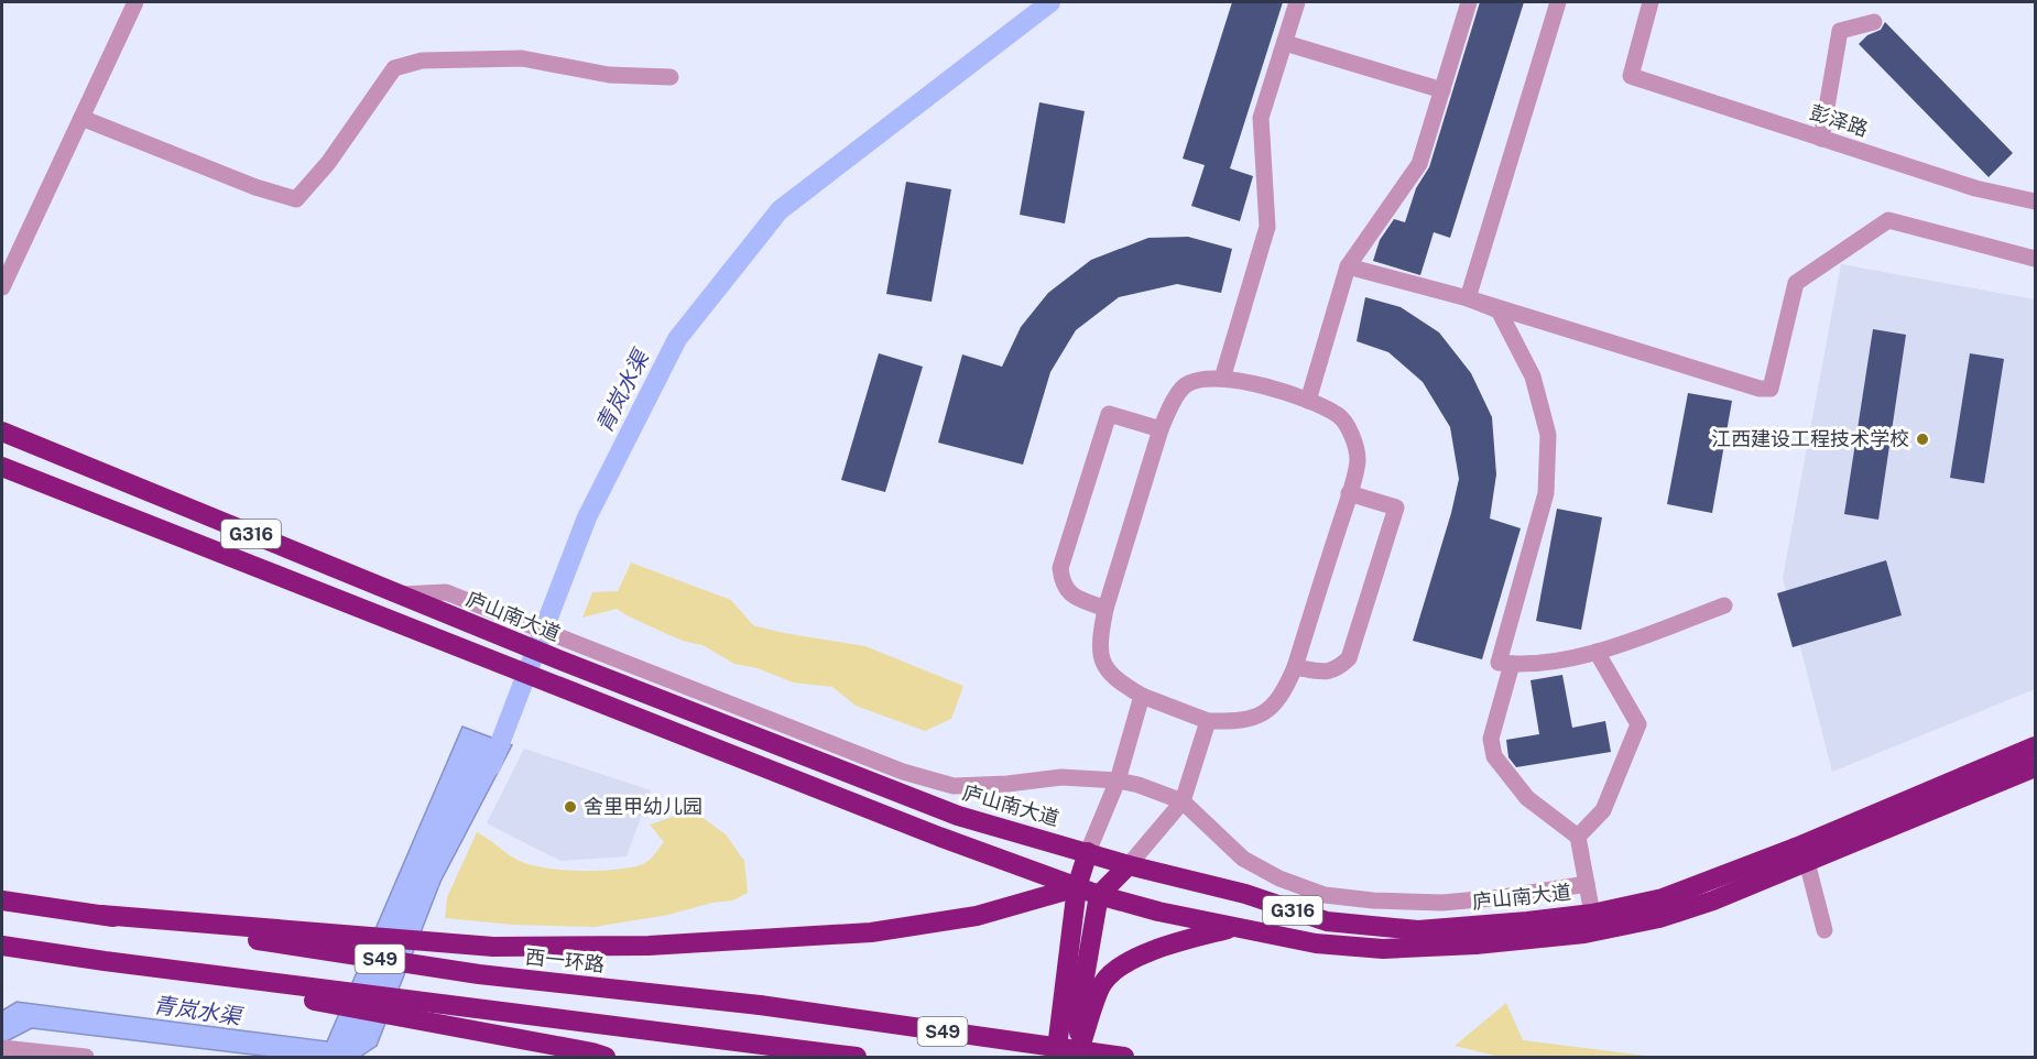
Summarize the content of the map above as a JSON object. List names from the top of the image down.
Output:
{
  "streets": {
    "highway": [
      "G316",
      "庐山南大道",
      "S49",
      "西一环路"
    ],
    "street": ["彭泽路"]
  },
  "water": ["青岚水渠"],
  "places": ["江西建设工程技术学校", "舍里甲幼儿园"]
}
